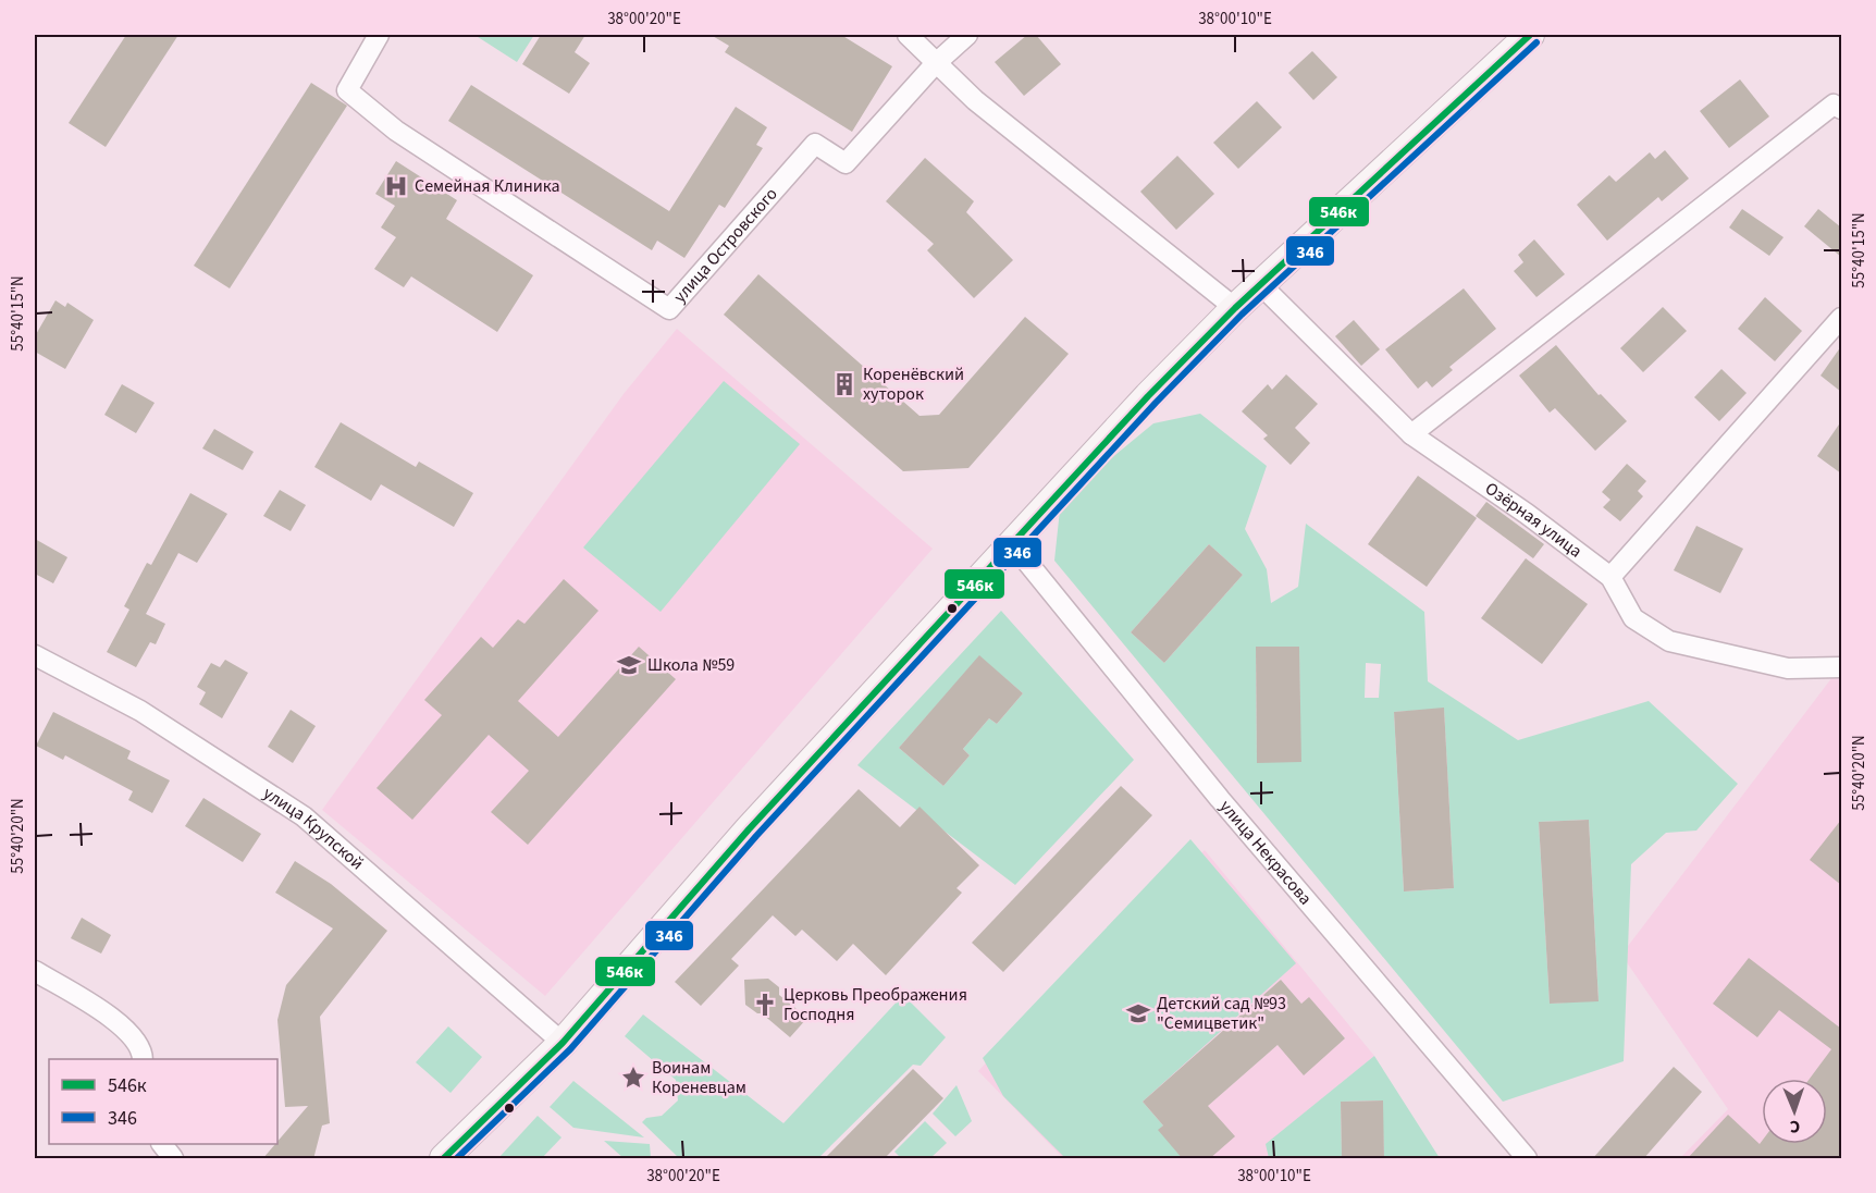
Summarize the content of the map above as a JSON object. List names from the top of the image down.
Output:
{
  "streets": {
    "street": [
      "улица Островского",
      "Озёрная улица",
      "улица Крупской",
      "улица Некрасова"
    ]
  },
  "places": {
    "hospital": ["Семейная Клиника"],
    "building": ["Коренёвский хуторок"],
    "school or university": ["Школа №59", "Детский сад №93 \"Семицветик\""],
    "church": ["Церковь Преображения Господня"],
    "place": ["Воинам Кореневцам"]
  },
  "lines": ["transit line 546к", "transit line 346"],
  "legend": ["546к", "346"],
  "north": "bottom",
  "coordinates": [
    "38°00'20\"E",
    "38°00'10\"E",
    "55°40'15\"N",
    "55°40'20\"N"
  ]
}
